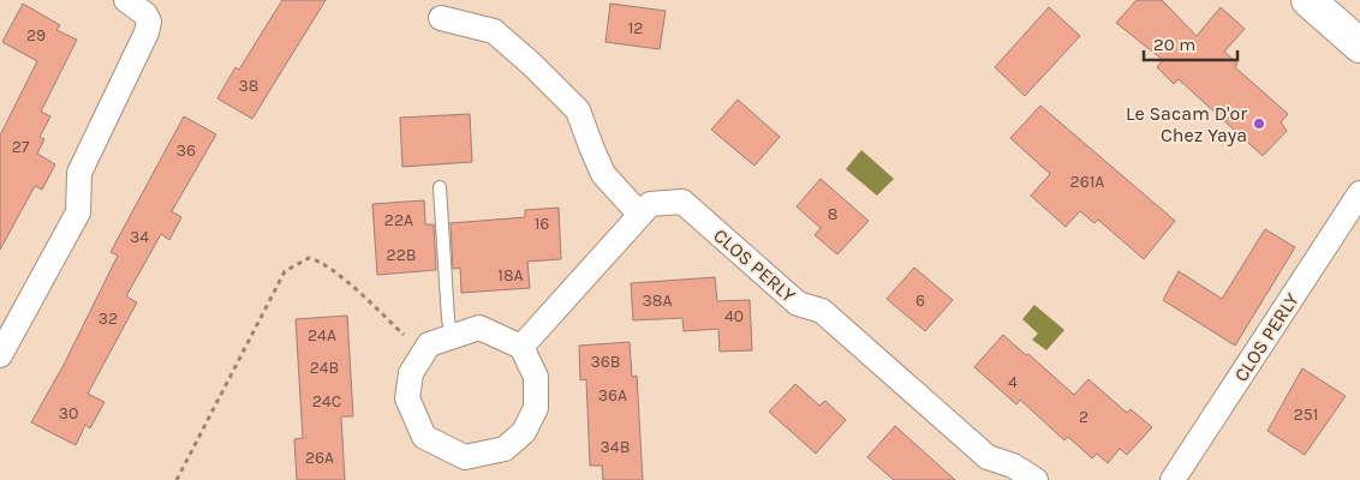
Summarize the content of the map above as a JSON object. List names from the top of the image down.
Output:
{
  "streets": {
    "street": ["CLOS PERLY"]
  },
  "places": ["Le Sacam D'or Chez Yaya"],
  "house_numbers": [
    "12",
    "29",
    "38",
    "27",
    "36",
    "261A",
    "8",
    "22A",
    "16",
    "34",
    "22B",
    "18A",
    "38A",
    "6",
    "40",
    "32",
    "24A",
    "36B",
    "24B",
    "4",
    "36A",
    "24C",
    "30",
    "251",
    "2",
    "34B",
    "26A"
  ],
  "scale_bar": "20 m"
}
